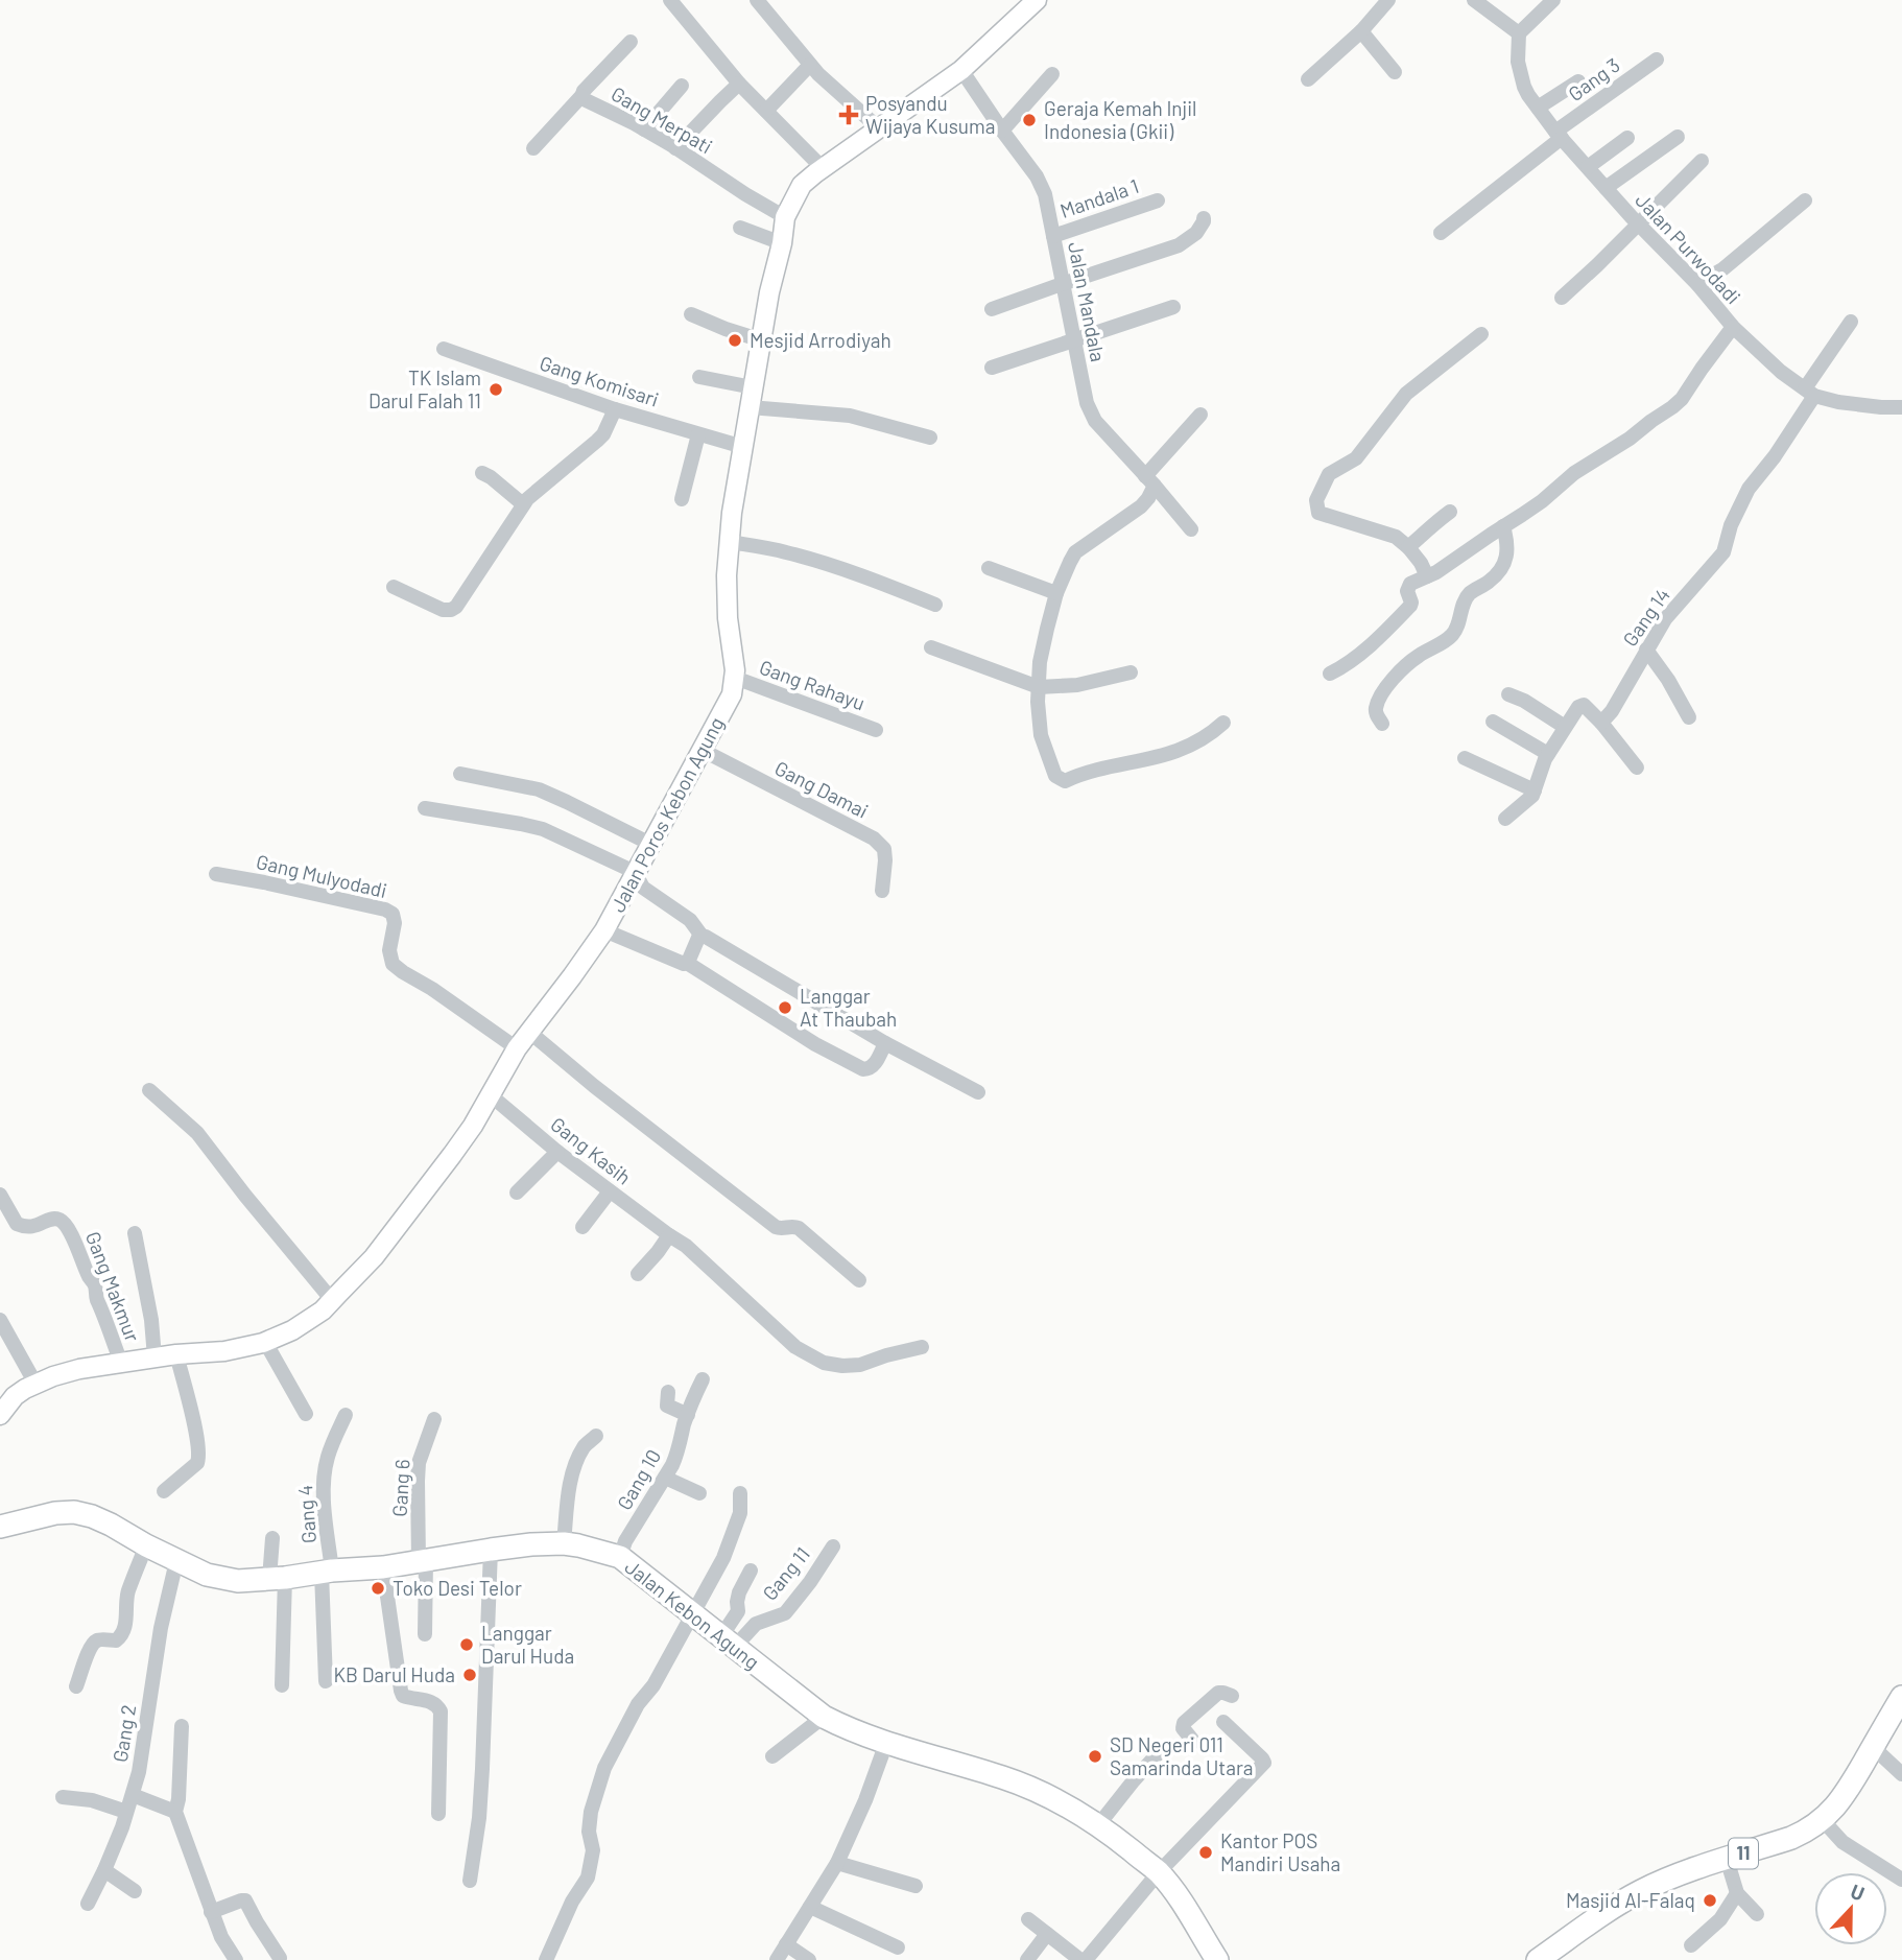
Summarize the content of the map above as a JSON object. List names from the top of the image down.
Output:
{
  "streets": {
    "highway": ["Jalan Kebon Agung", "11"],
    "main road": ["Jalan Poros Kebon Agung"],
    "street": [
      "Gang 3",
      "Gang Merpati",
      "Mandala 1",
      "Jalan Purwodadi",
      "Jalan Mandala",
      "Gang Komisari",
      "Gang 14",
      "Gang Rahayu",
      "Gang Damai",
      "Gang Mulyodadi",
      "Gang Kasih",
      "Gang Makmur",
      "Gang 10",
      "Gang 6",
      "Gang 4",
      "Gang 11",
      "Gang 2"
    ]
  },
  "crossings": [
    ["Gang 3", "Jalan Purwodadi"],
    ["Gang Merpati", "Jalan Poros Kebon Agung"],
    ["Mandala 1", "Jalan Mandala"],
    ["Jalan Purwodadi", "Gang 14"],
    ["Jalan Mandala", "Jalan Poros Kebon Agung"],
    ["Gang Komisari", "Jalan Poros Kebon Agung"],
    ["Gang Rahayu", "Jalan Poros Kebon Agung"],
    ["Gang Damai", "Jalan Poros Kebon Agung"],
    ["Jalan Poros Kebon Agung", "Gang Mulyodadi"],
    ["Jalan Poros Kebon Agung", "Gang Kasih"],
    ["Jalan Poros Kebon Agung", "Gang Makmur"],
    ["Gang 10", "Jalan Kebon Agung"],
    ["Gang 6", "Jalan Kebon Agung"],
    ["Gang 4", "Jalan Kebon Agung"],
    ["Gang 11", "Jalan Kebon Agung"],
    ["Jalan Kebon Agung", "Gang 2"]
  ],
  "places": {
    "health": ["Posyandu Wijaya Kusuma"],
    "other": [
      "Geraja Kemah Injil Indonesia (Gkii)",
      "Mesjid Arrodiyah",
      "TK Islam Darul Falah 11",
      "Langgar At Thaubah",
      "Toko Desi Telor",
      "Langgar Darul Huda",
      "KB Darul Huda",
      "SD Negeri 011 Samarinda Utara",
      "Kantor POS Mandiri Usaha",
      "Masjid Al-Falaq"
    ]
  },
  "north": "top"
}
